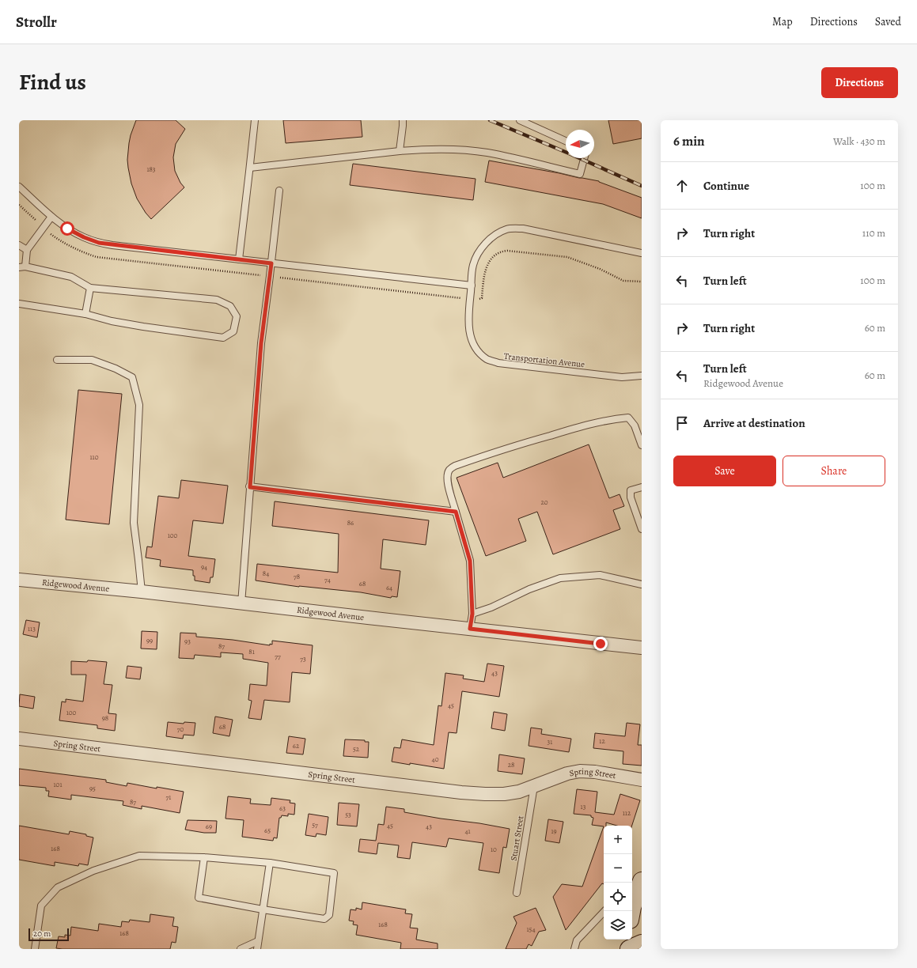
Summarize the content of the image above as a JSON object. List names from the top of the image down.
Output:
{
  "streets": {
    "street": ["Ridgewood Avenue", "Spring Street"],
    "lane": ["Transportation Avenue", "Stuart Street"]
  },
  "crossings": [
    ["Spring Street", "Stuart Street"]
  ],
  "house_numbers": [
    "183",
    "110",
    "20",
    "86",
    "100",
    "94",
    "84",
    "78",
    "74",
    "68",
    "64",
    "113",
    "99",
    "93",
    "87",
    "81",
    "77",
    "73",
    "43",
    "45",
    "100",
    "98",
    "68",
    "70",
    "12",
    "31",
    "62",
    "52",
    "40",
    "28",
    "101",
    "95",
    "71",
    "87",
    "13",
    "63",
    "112",
    "53",
    "57",
    "45",
    "69",
    "43",
    "65",
    "41",
    "19",
    "168",
    "10",
    "168",
    "154",
    "168"
  ],
  "scale_bar": "20 m",
  "north": "left",
  "page": {
    "header": "Strollr",
    "nav": ["Map", "Directions", "Saved"],
    "title": "Find us",
    "buttons": [
      "Directions",
      ["Save", "Share"]
    ],
    "heading": ["6 min", "Walk · 430 m"],
    "list": [
      ["Continue", "100 m"],
      ["Turn right", "110 m"],
      ["Turn left", "100 m"],
      ["Turn right", "60 m"],
      ["Turn left", "Ridgewood Avenue", "60 m"],
      "Arrive at destination"
    ],
    "map_buttons": ["+", "−"],
    "scale": "20 m"
  }
}
